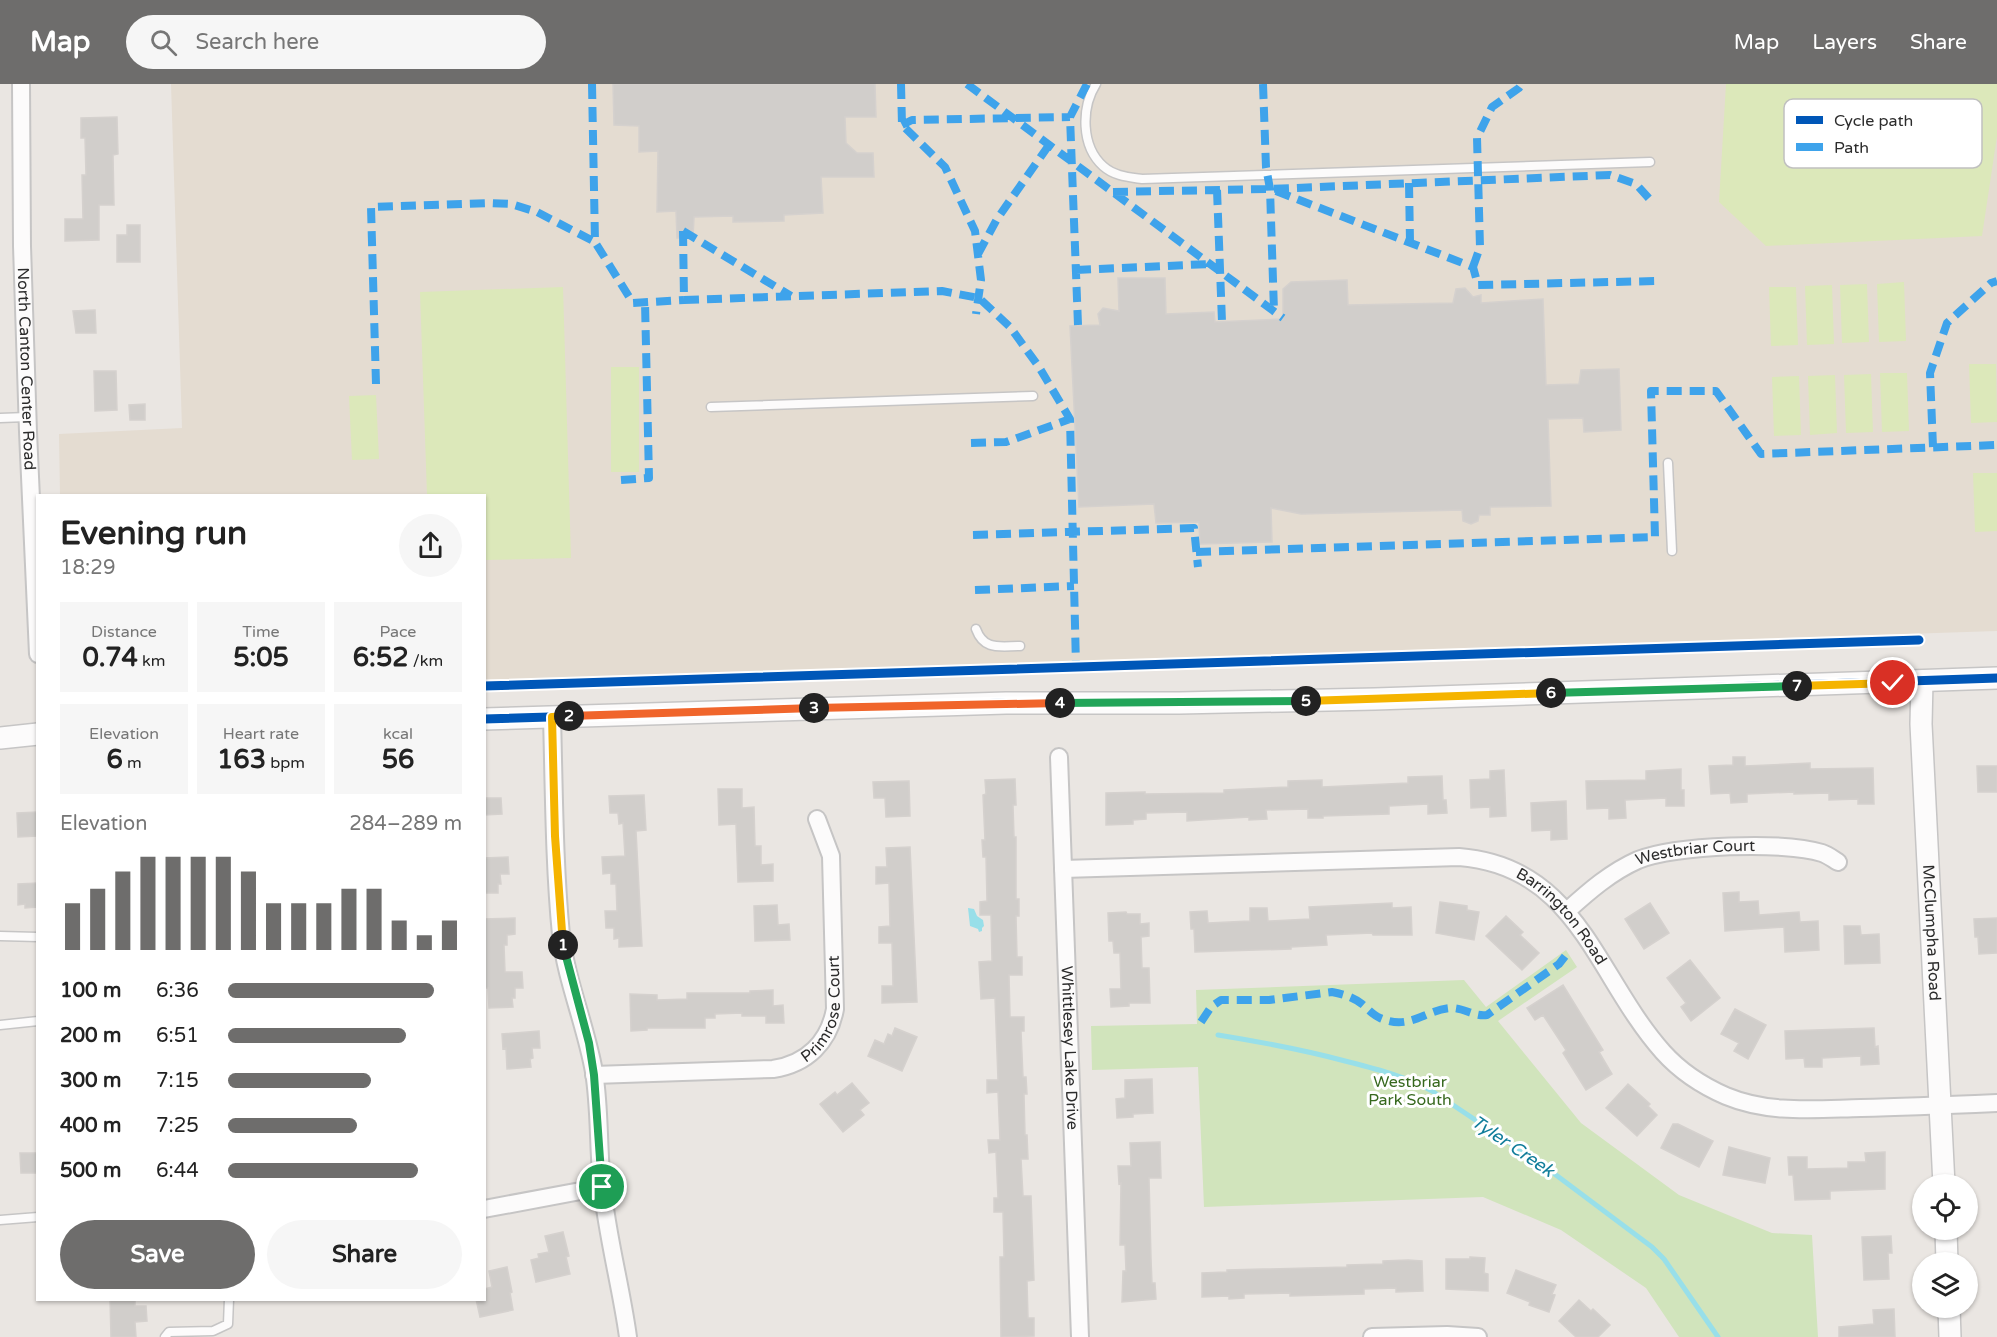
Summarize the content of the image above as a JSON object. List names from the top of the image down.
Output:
{
  "streets": {
    "street": [
      "North Canton Center Road",
      "Westbriar Court",
      "Barrington Road",
      "McClumpha Road",
      "Primrose Court",
      "Whittlesey Lake Drive"
    ]
  },
  "crossings": [
    ["Westbriar Court", "Barrington Road"],
    ["Barrington Road", "McClumpha Road"],
    ["Barrington Road", "Whittlesey Lake Drive"]
  ],
  "water": ["Tyler Creek"],
  "parks": ["Westbriar Park South"],
  "legend": ["Cycle path", "Path"],
  "page": {
    "header": "Map",
    "search": "Search here",
    "nav": ["Map", "Layers", "Share"],
    "heading": ["Evening run", "18:29"],
    "stats": [
      ["Distance", "0.74 km"],
      ["Time", "5:05"],
      ["Pace", "6:52 /km"],
      ["Elevation", "6 m"],
      ["Heart rate", "163 bpm"],
      ["kcal", "56"]
    ],
    "pins": [
      "7",
      "6",
      "5",
      "4",
      "3",
      "2",
      "1"
    ],
    "chart": ["Elevation", "284–289 m"],
    "list": [
      {
        "name": "100 m",
        "note": "6:36"
      },
      {
        "name": "200 m",
        "note": "6:51"
      },
      {
        "name": "300 m",
        "note": "7:15"
      },
      {
        "name": "400 m",
        "note": "7:25"
      },
      {
        "name": "500 m",
        "note": "6:44"
      }
    ],
    "buttons": ["Save", "Share"]
  }
}
